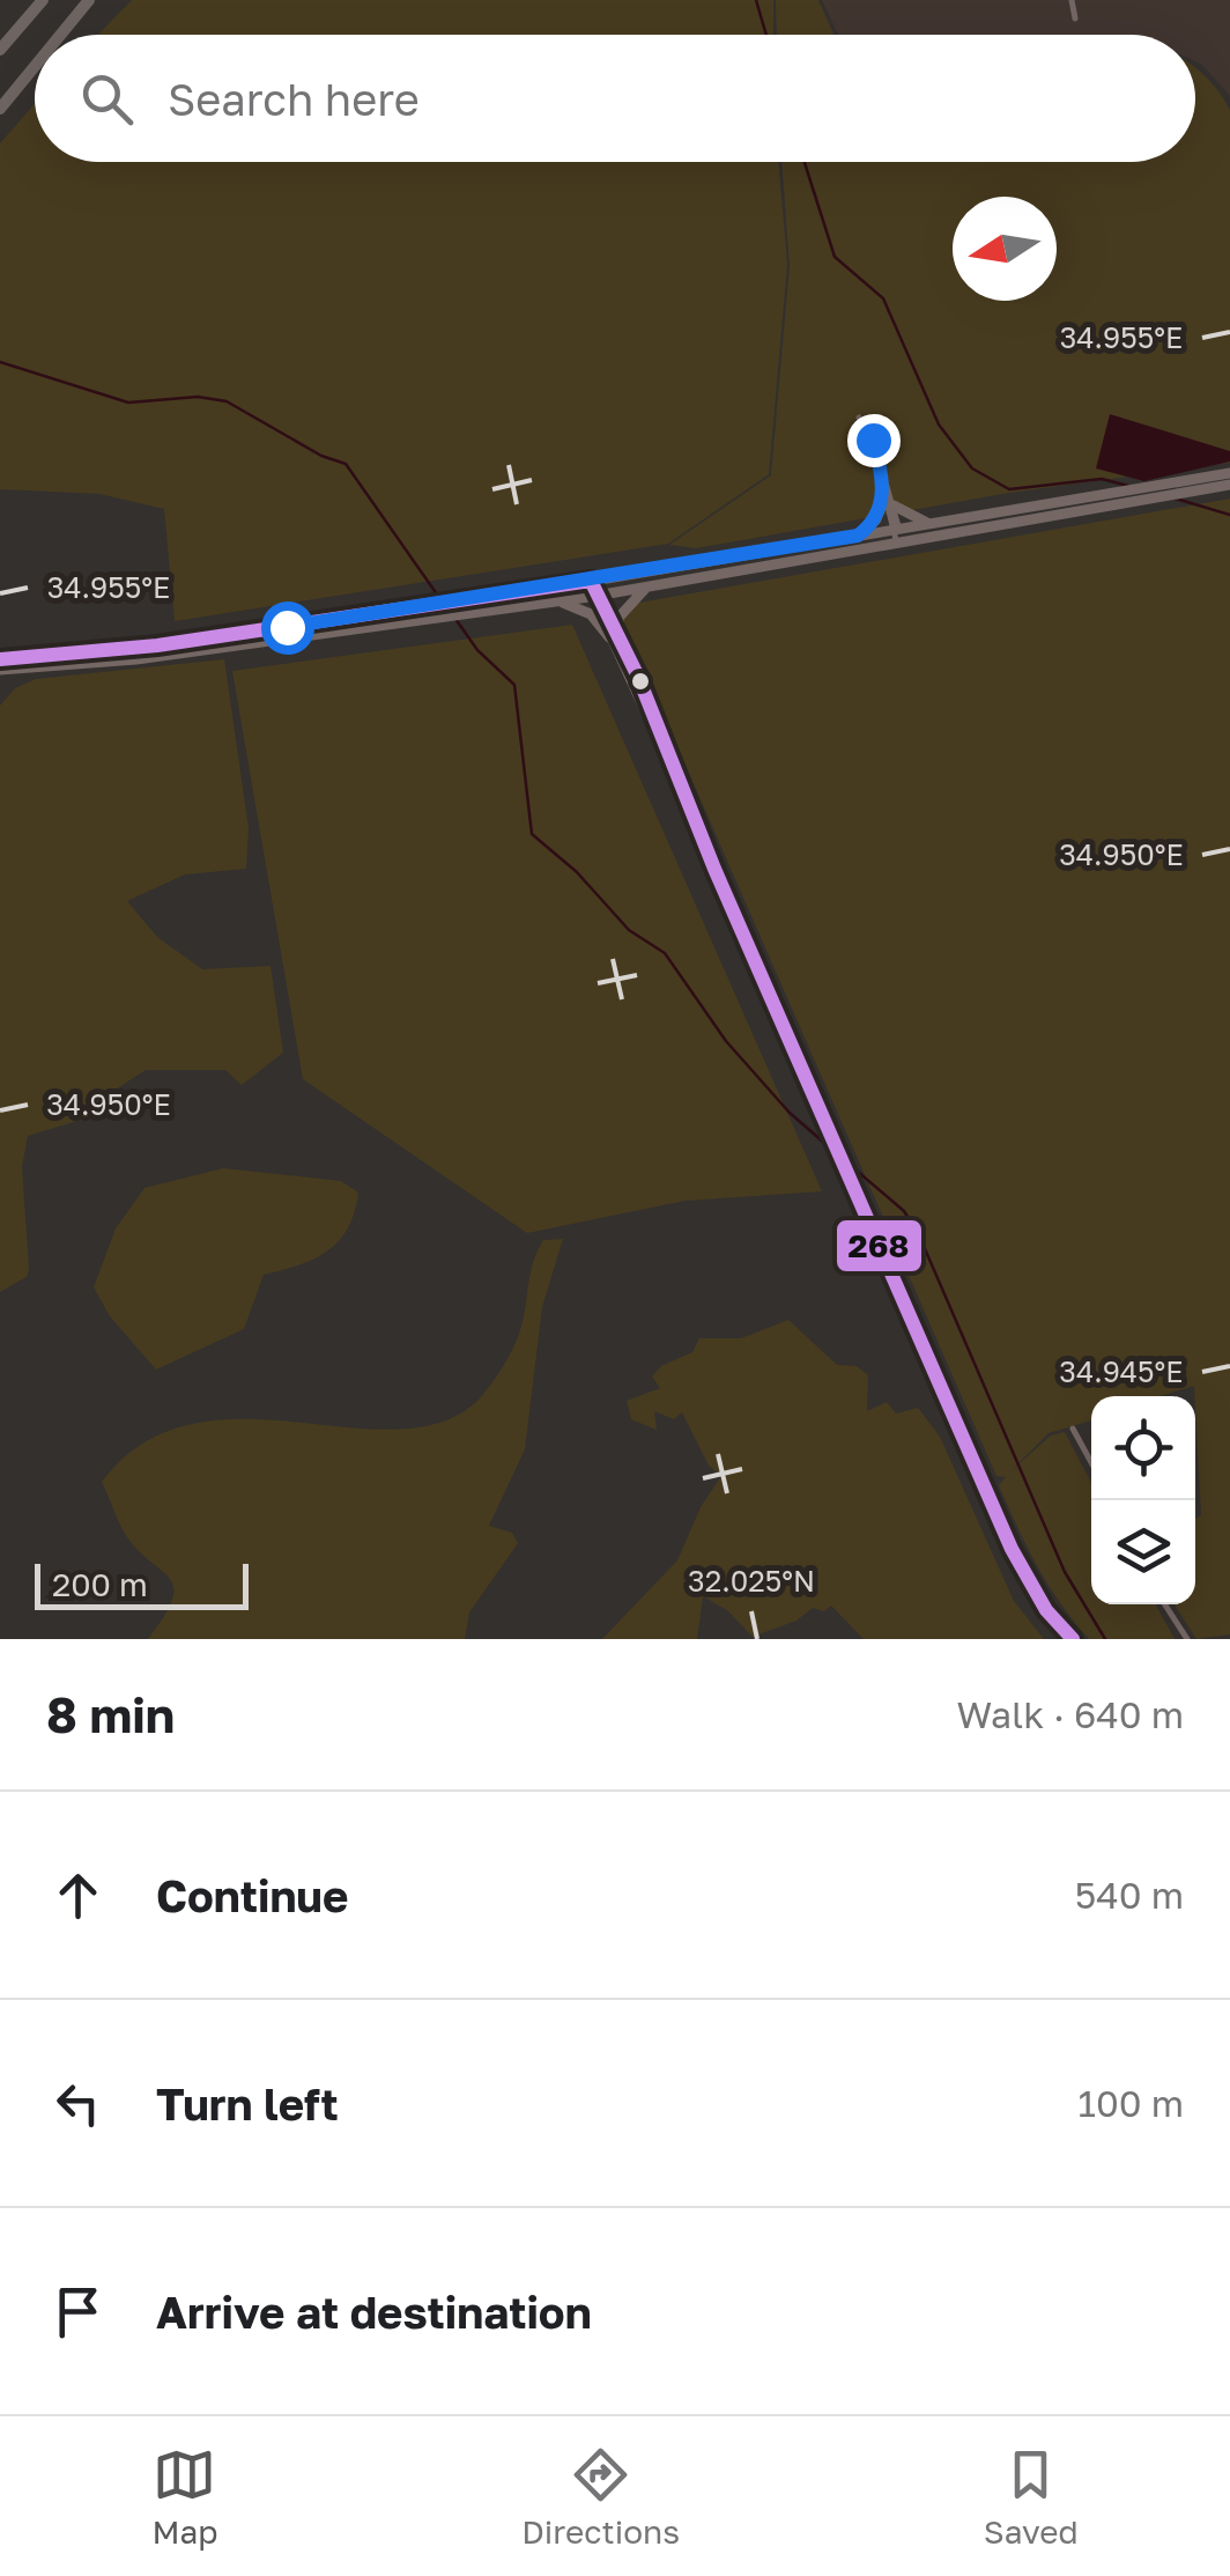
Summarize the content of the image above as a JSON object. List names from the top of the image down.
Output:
{
  "lines": ["transit line 268"],
  "scale_bar": "200 m",
  "north": "left",
  "page": {
    "search": "Search here",
    "scale": "200 m",
    "heading": ["8 min", "Walk · 640 m"],
    "list": [
      ["Continue", "540 m"],
      ["Turn left", "100 m"],
      "Arrive at destination"
    ],
    "nav": ["Map", "Directions", "Saved"]
  },
  "coordinates": [
    "34.955°E",
    "34.950°E",
    "34.945°E",
    "32.025°N"
  ]
}
